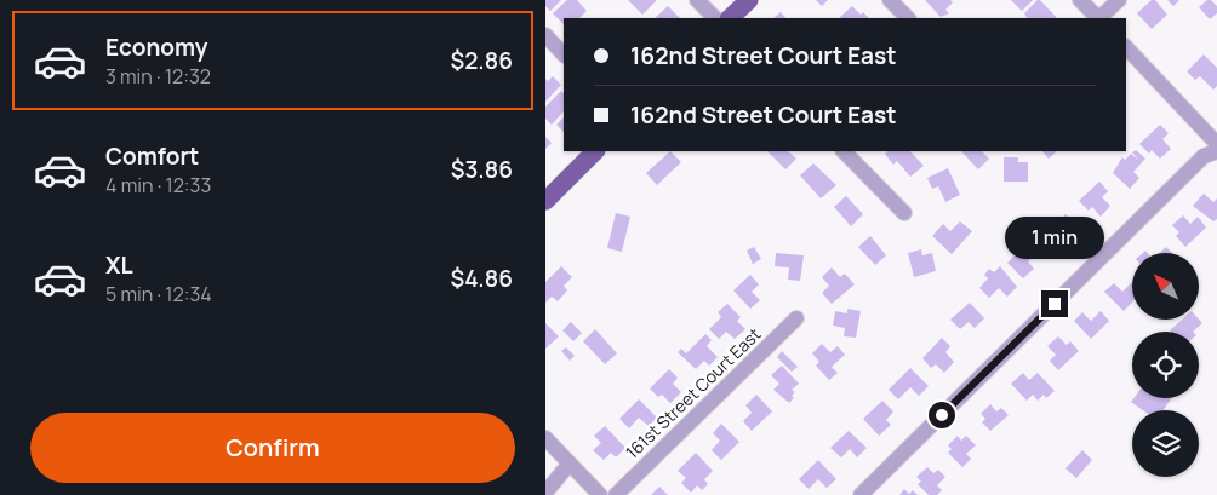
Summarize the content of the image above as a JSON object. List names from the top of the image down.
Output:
{
  "streets": {
    "street": ["161st Street Court East"]
  },
  "north": "top left",
  "page": {
    "list": [
      {
        "name": "Economy",
        "note": "3 min · 12:32",
        "value": "$2.86"
      },
      {
        "name": "Comfort",
        "note": "4 min · 12:33",
        "value": "$3.86"
      },
      {
        "name": "XL",
        "note": "5 min · 12:34",
        "value": "$4.86"
      }
    ],
    "banner": ["162nd Street Court East", "162nd Street Court East"],
    "bubble": "1 min",
    "buttons": "Confirm"
  }
}
